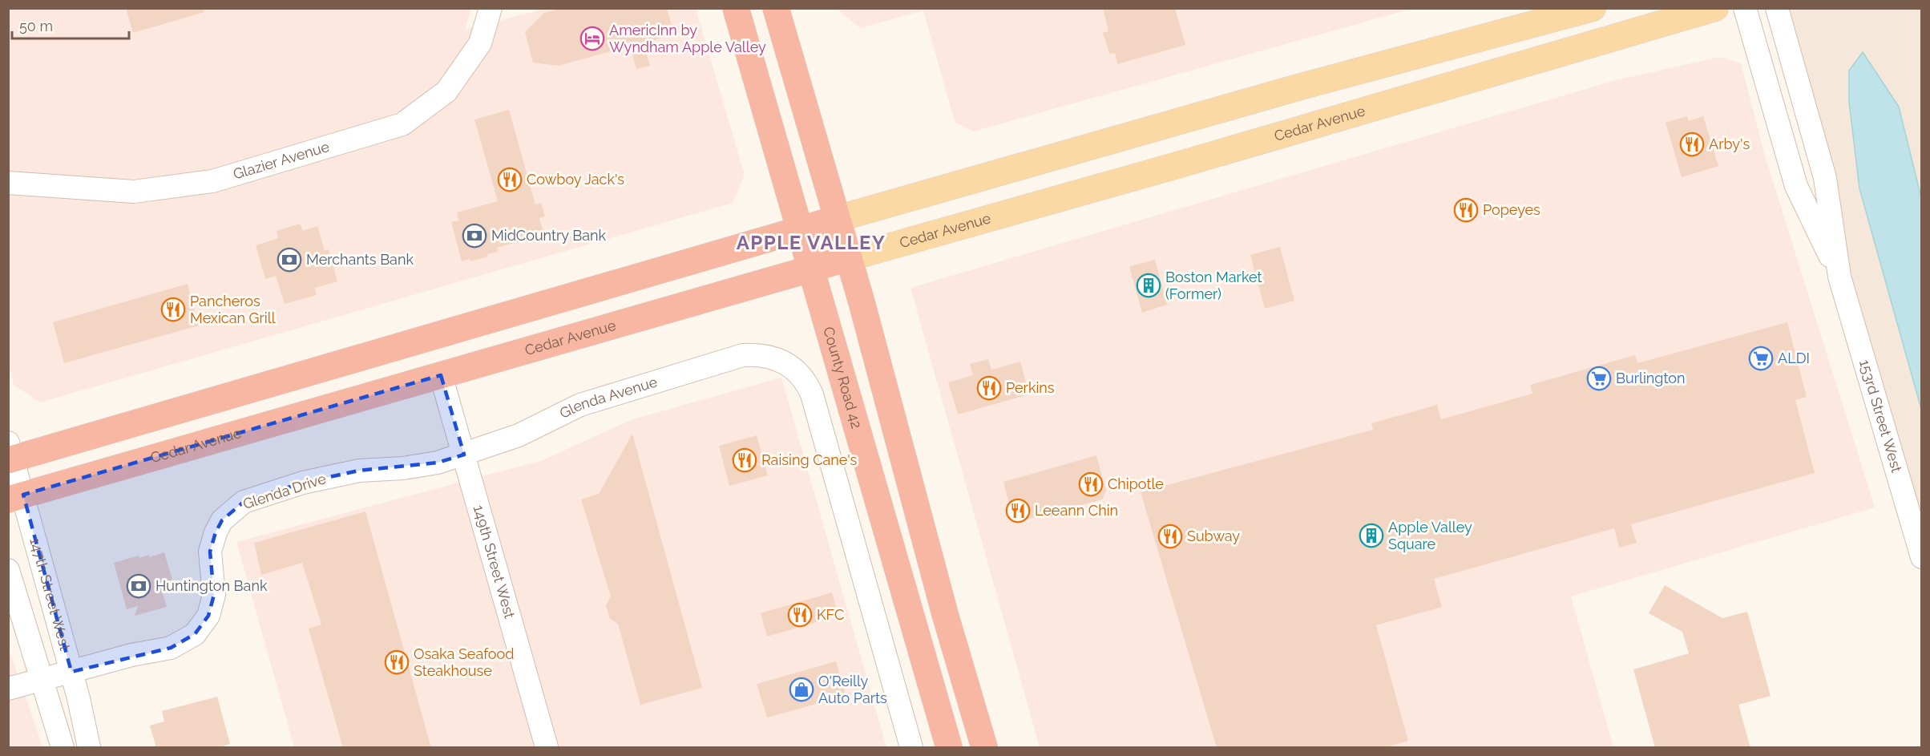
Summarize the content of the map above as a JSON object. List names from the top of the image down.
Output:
{
  "streets": {
    "highway": ["Cedar Avenue", "County Road 42"],
    "street": [
      "Glazier Avenue",
      "Glenda Avenue",
      "153rd Street West",
      "Glenda Drive",
      "149th Street West",
      "147th Street West"
    ]
  },
  "crossings": [
    ["Cedar Avenue", "County Road 42"],
    ["Cedar Avenue", "149th Street West"],
    ["Cedar Avenue", "147th Street West"],
    ["Glenda Avenue", "Glenda Drive"],
    ["Glenda Avenue", "149th Street West"],
    ["Glenda Drive", "147th Street West"]
  ],
  "districts": ["APPLE VALLEY"],
  "places": {
    "hotel": ["AmericInn by Wyndham Apple Valley"],
    "restaurant": [
      "Arby's",
      "Cowboy Jack's",
      "Popeyes",
      "Pancheros Mexican Grill",
      "Perkins",
      "Raising Cane's",
      "Chipotle",
      "Leeann Chin",
      "Subway",
      "KFC",
      "Osaka Seafood Steakhouse"
    ],
    "bank": ["MidCountry Bank", "Merchants Bank", "Huntington Bank"],
    "building": ["Boston Market (Former)", "Apple Valley Square"],
    "supermarket": ["ALDI", "Burlington"],
    "shop": ["O'Reilly Auto Parts"]
  },
  "scale_bar": "50 m"
}
